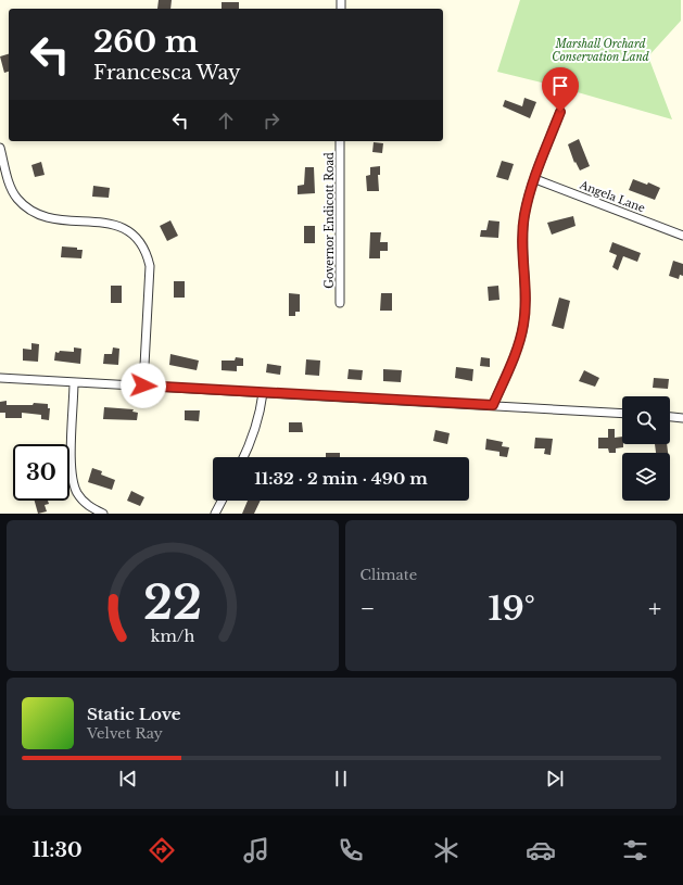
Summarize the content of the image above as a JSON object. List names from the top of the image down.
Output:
{
  "streets": {
    "street": ["Angela Lane", "Governor Endicott Road"]
  },
  "parks": ["Marshall Orchard Conservation Land"],
  "page": {
    "turn": ["260 m", "Francesca Way"],
    "limit": "30",
    "trip": "11:32 · 2 min · 490 m",
    "tile": "Climate",
    "heat": ["−", "19°", "+"],
    "song": ["Static Love", "Velvet Ray"],
    "tabs": "11:30",
    "gauge": ["22", "km/h"]
  }
}
